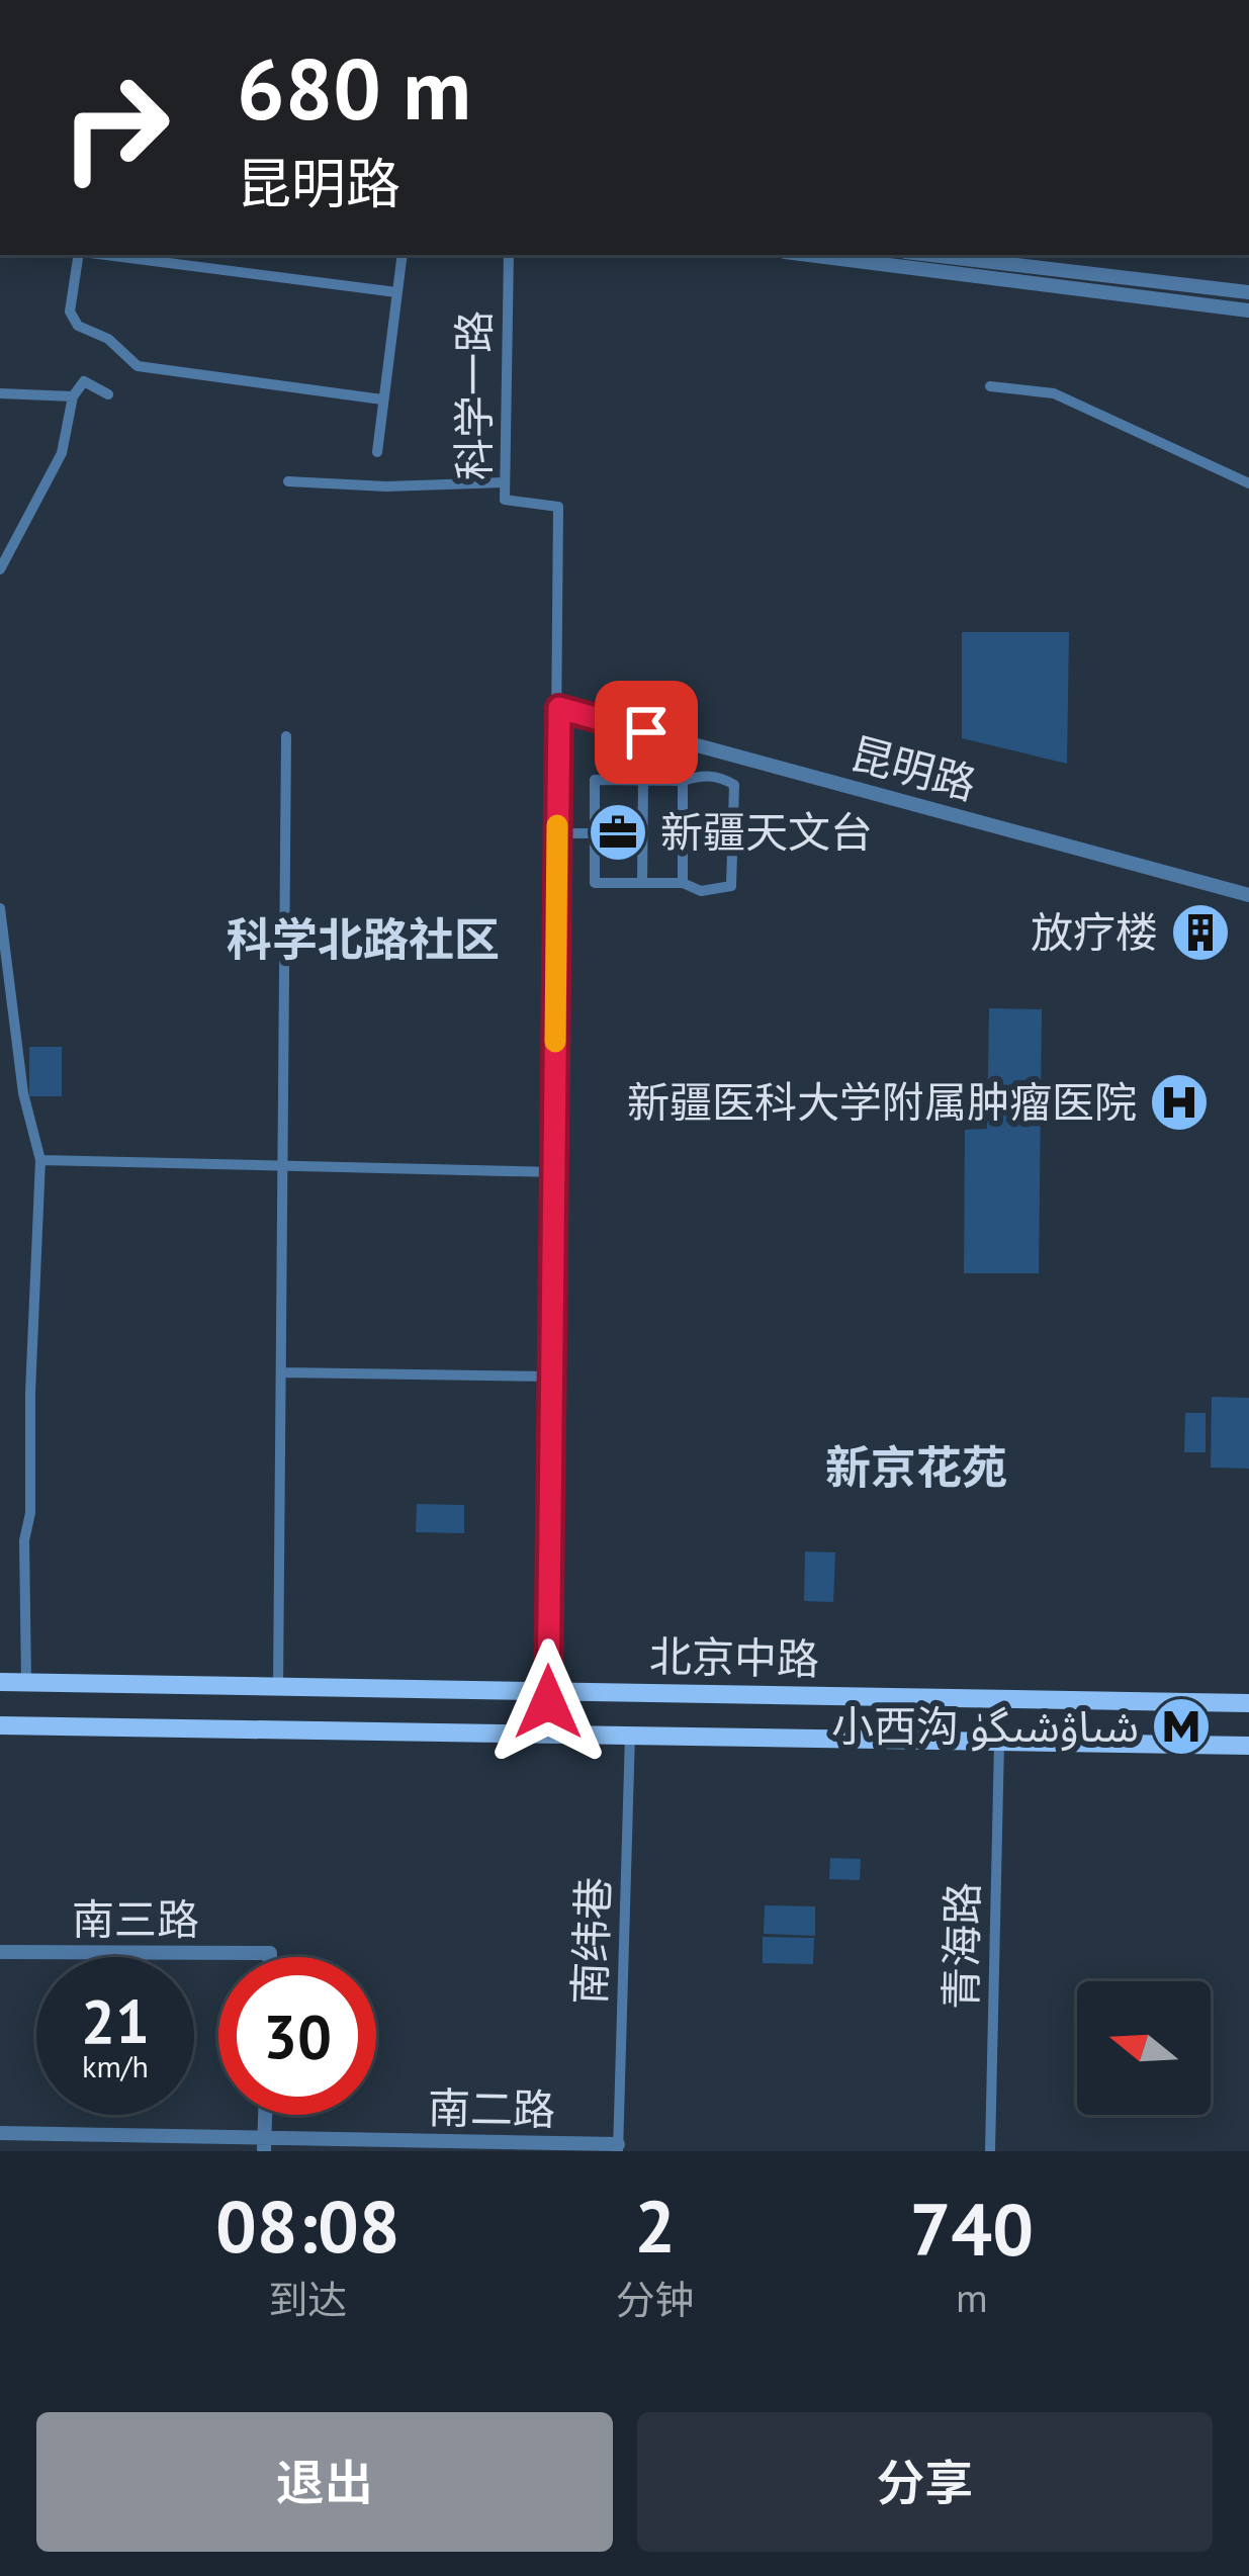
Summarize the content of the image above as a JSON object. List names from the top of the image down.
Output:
{
  "streets": {
    "main road": ["北京中路"],
    "street": [
      "科学一路",
      "昆明路",
      "南三路",
      "南纬巷",
      "青海路",
      "南二路"
    ]
  },
  "crossings": [
    ["科学一路", "昆明路"],
    ["科学一路", "北京中路"],
    ["北京中路", "南纬巷"],
    ["北京中路", "青海路"],
    ["南纬巷", "南二路"]
  ],
  "districts": ["科学北路社区", "新京花苑"],
  "places": {
    "office": ["新疆天文台"],
    "building": ["放疗楼"],
    "hospital": ["新疆医科大学附属肿瘤医院"],
    "metro station": ["小西沟 شىاۋشىگۈ"]
  },
  "north": "left",
  "page": {
    "turn": ["680 m", "昆明路"],
    "speed": "21 km/h",
    "limit": "30",
    "eta": [
      "08:08",
      "到达",
      "2",
      "分钟",
      "740",
      "m"
    ],
    "buttons": ["退出", "分享"]
  }
}
